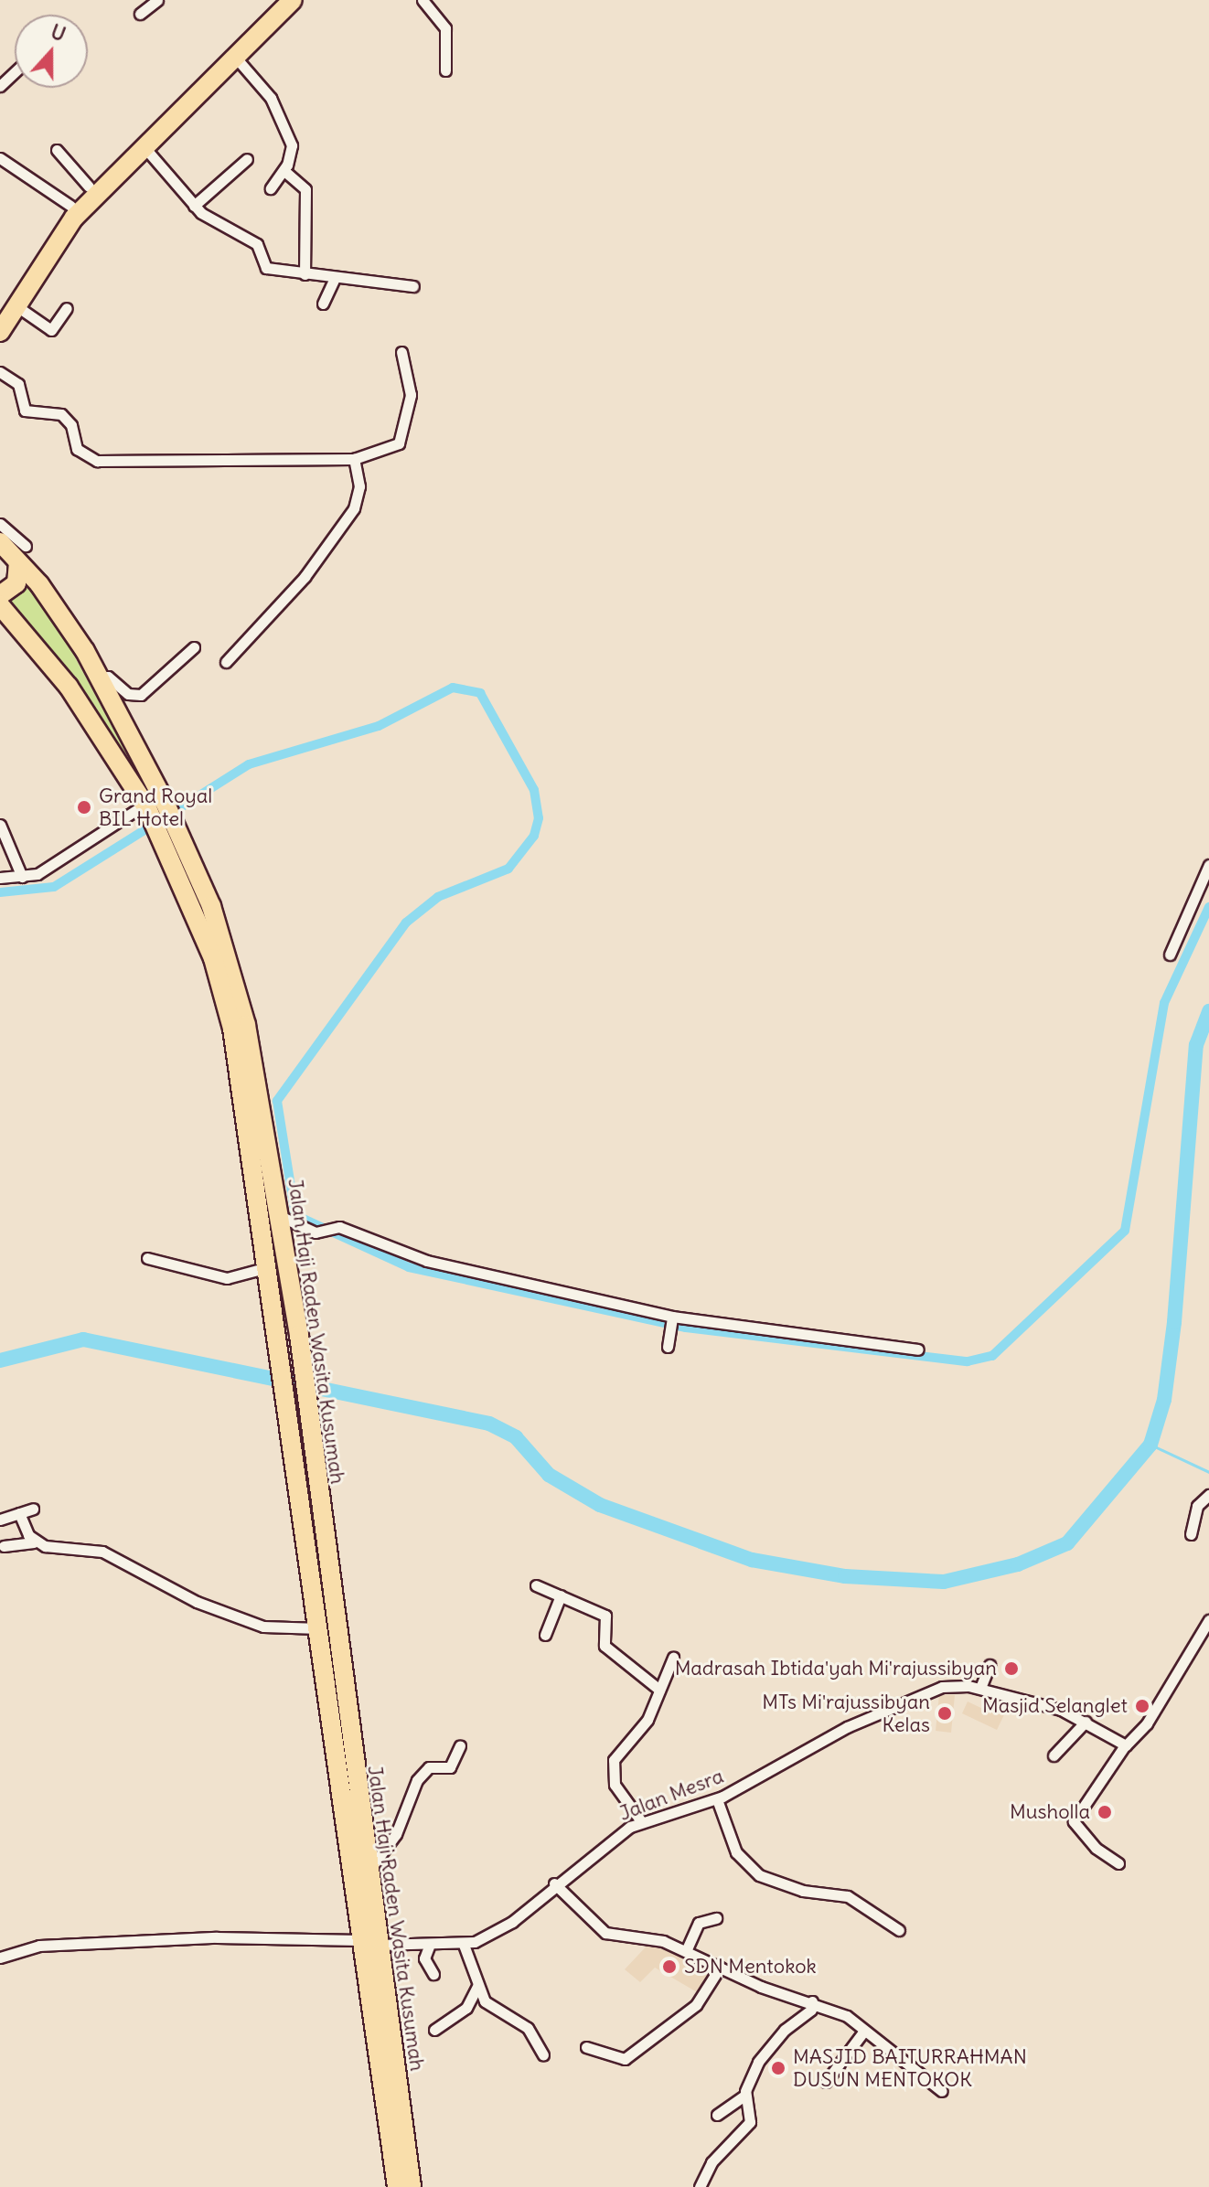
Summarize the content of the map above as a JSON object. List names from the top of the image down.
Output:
{
  "streets": {
    "highway": ["Jalan Haji Raden Wasita Kusumah"],
    "street": ["Jalan Mesra"]
  },
  "crossings": [
    ["Jalan Haji Raden Wasita Kusumah", "Jalan Mesra"]
  ],
  "places": [
    "Grand Royal BIL Hotel",
    "Madrasah Ibtida'yah Mi'rajussibyan",
    "Masjid Selanglet",
    "MTs Mi'rajussibyan Kelas",
    "Musholla",
    "SDN Mentokok",
    "MASJID BAITURRAHMAN DUSUN MENTOKOK"
  ],
  "north": "top"
}
